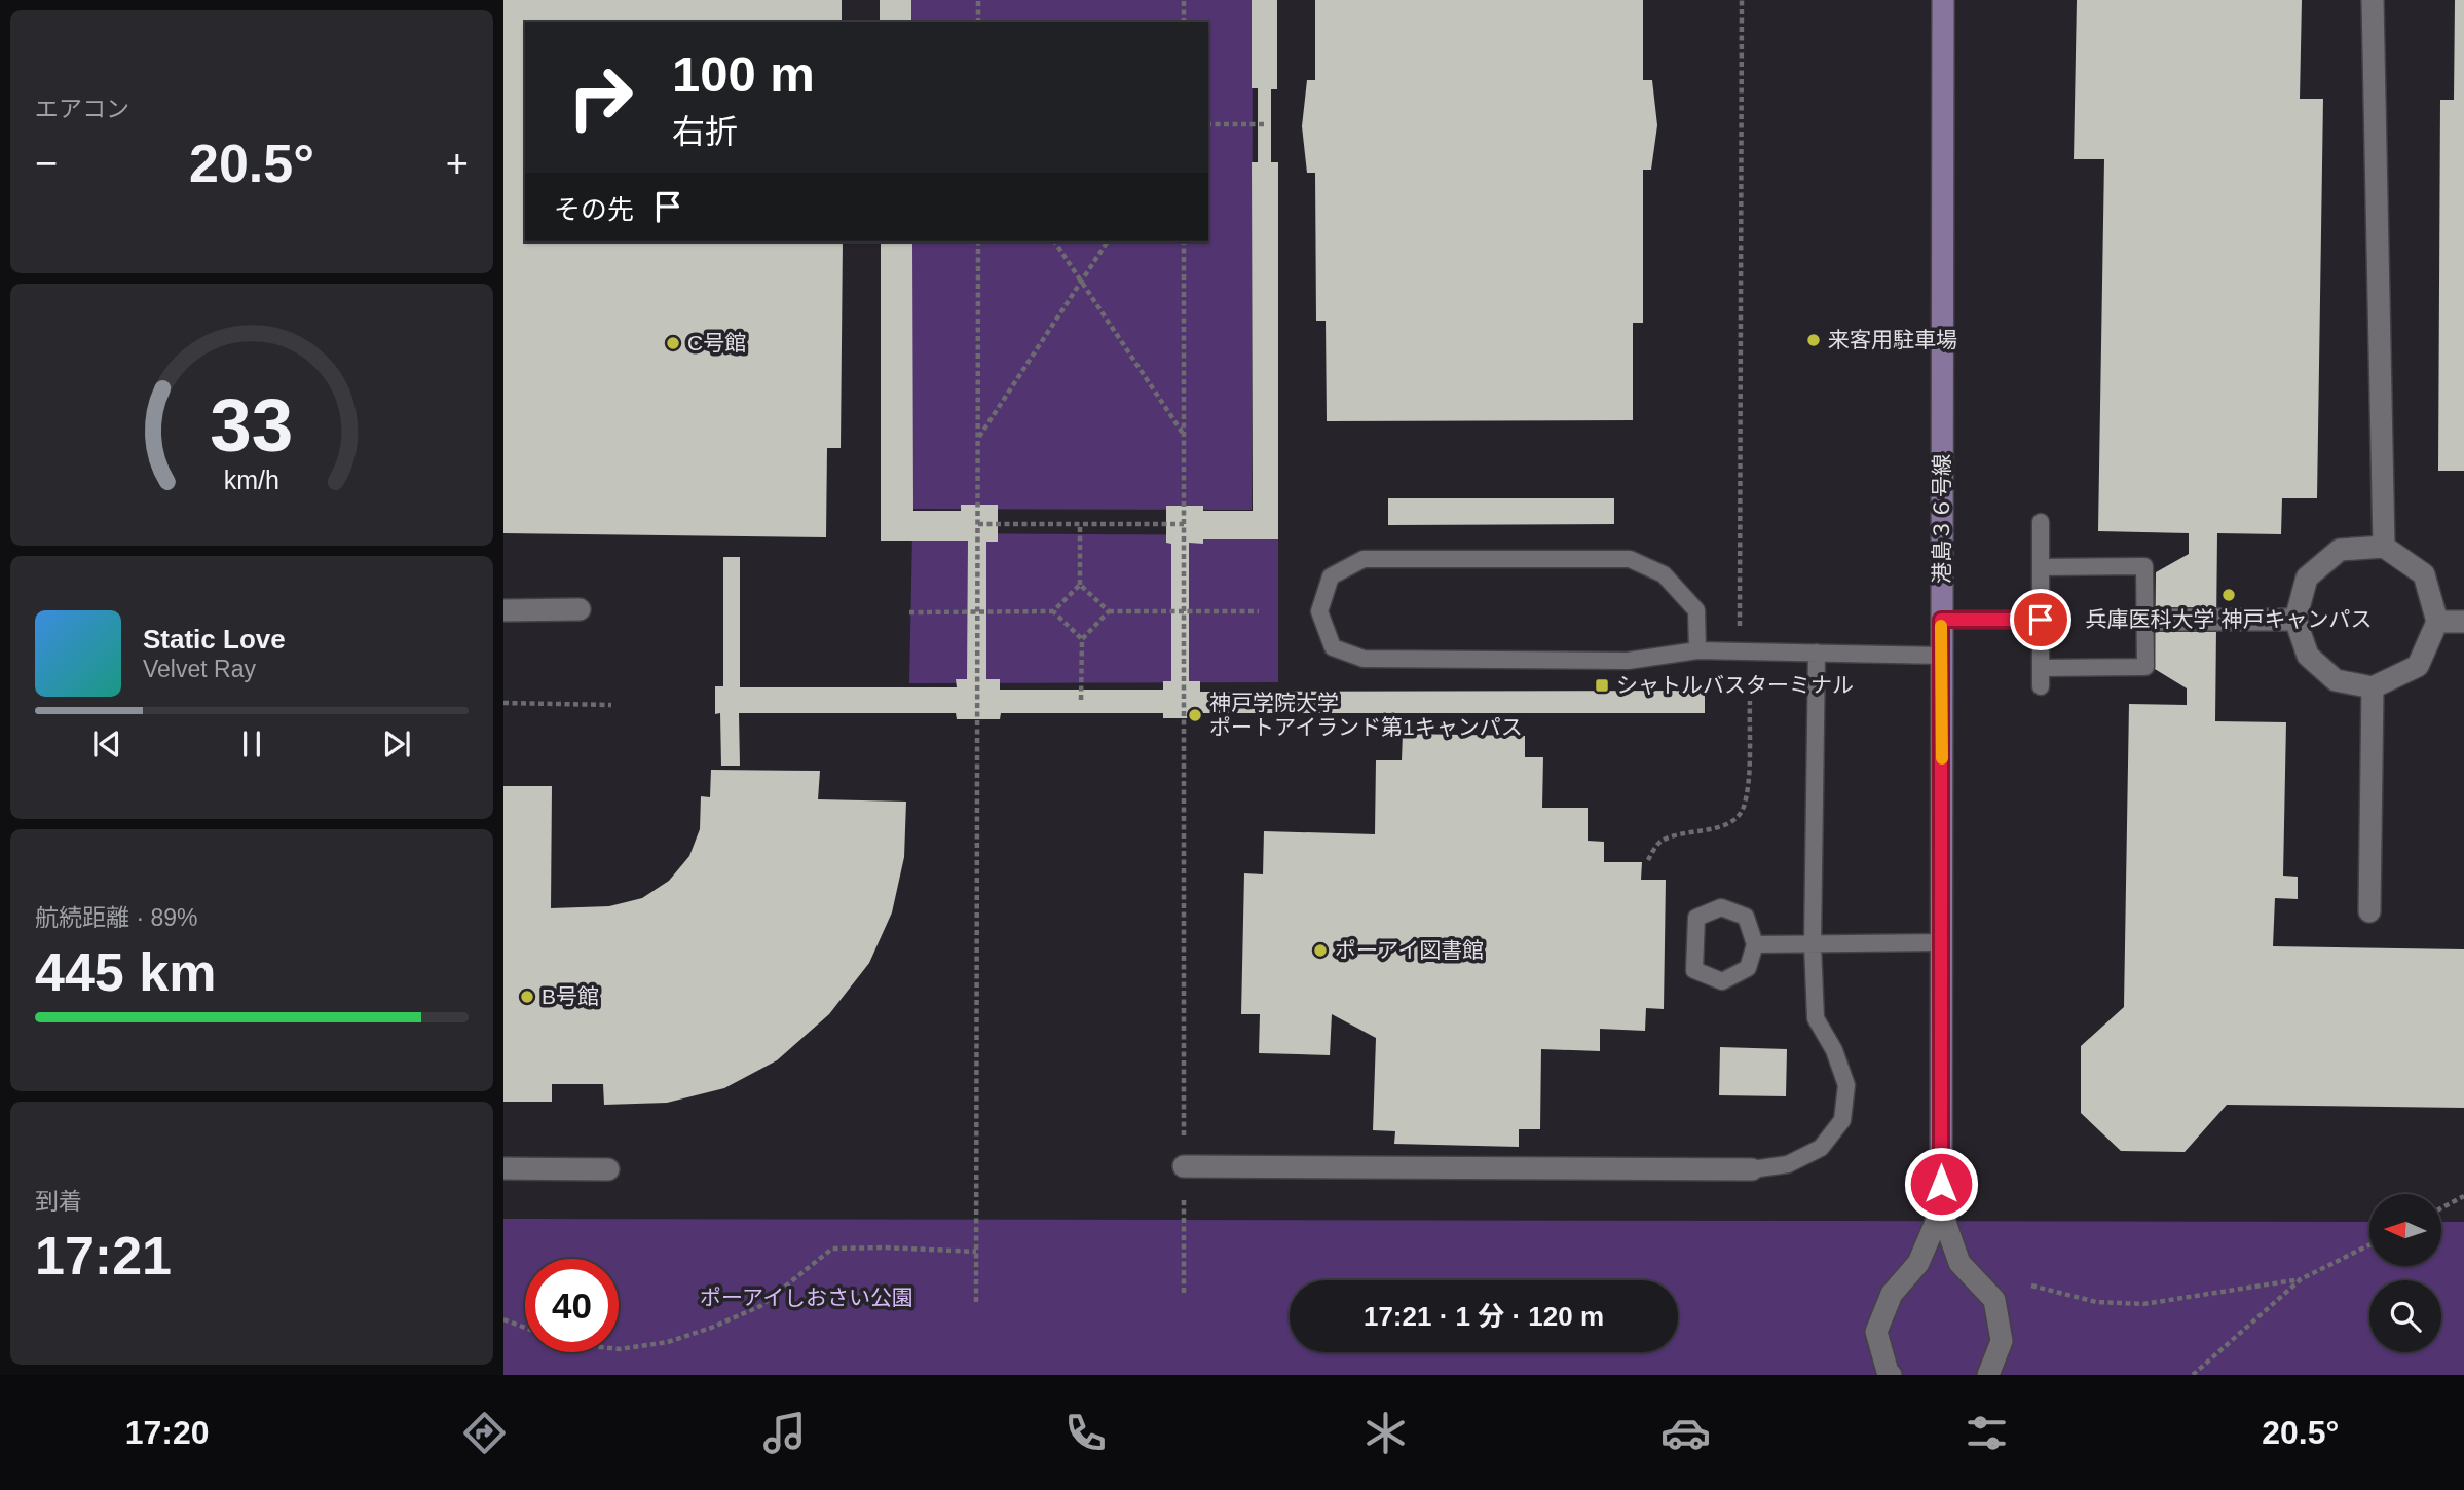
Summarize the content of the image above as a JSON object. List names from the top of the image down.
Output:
{
  "streets": {
    "street": ["港島３６号線"]
  },
  "parks": ["ポーアイしおさい公園"],
  "places": {
    "other": [
      "来客用駐車場",
      "C号館",
      "兵庫医科大学 神戸キャンパス",
      "神戸学院大学 ポートアイランド第1キャンパス",
      "ポーアイ図書館",
      "B号館"
    ],
    "transit": ["シャトルバスターミナル"]
  },
  "north": "left",
  "page": {
    "tile": [
      "エアコン",
      ["航続距離 · 89%", "445 km"],
      ["到着", "17:21"]
    ],
    "turn": ["100 m", "右折"],
    "heat": ["−", "20.5°", "+"],
    "then": "その先",
    "song": ["Static Love", "Velvet Ray"],
    "limit": "40",
    "trip": "17:21 · 1 分 · 120 m",
    "tabs": ["17:20", "20.5°"],
    "gauge": ["33", "km/h"]
  }
}
